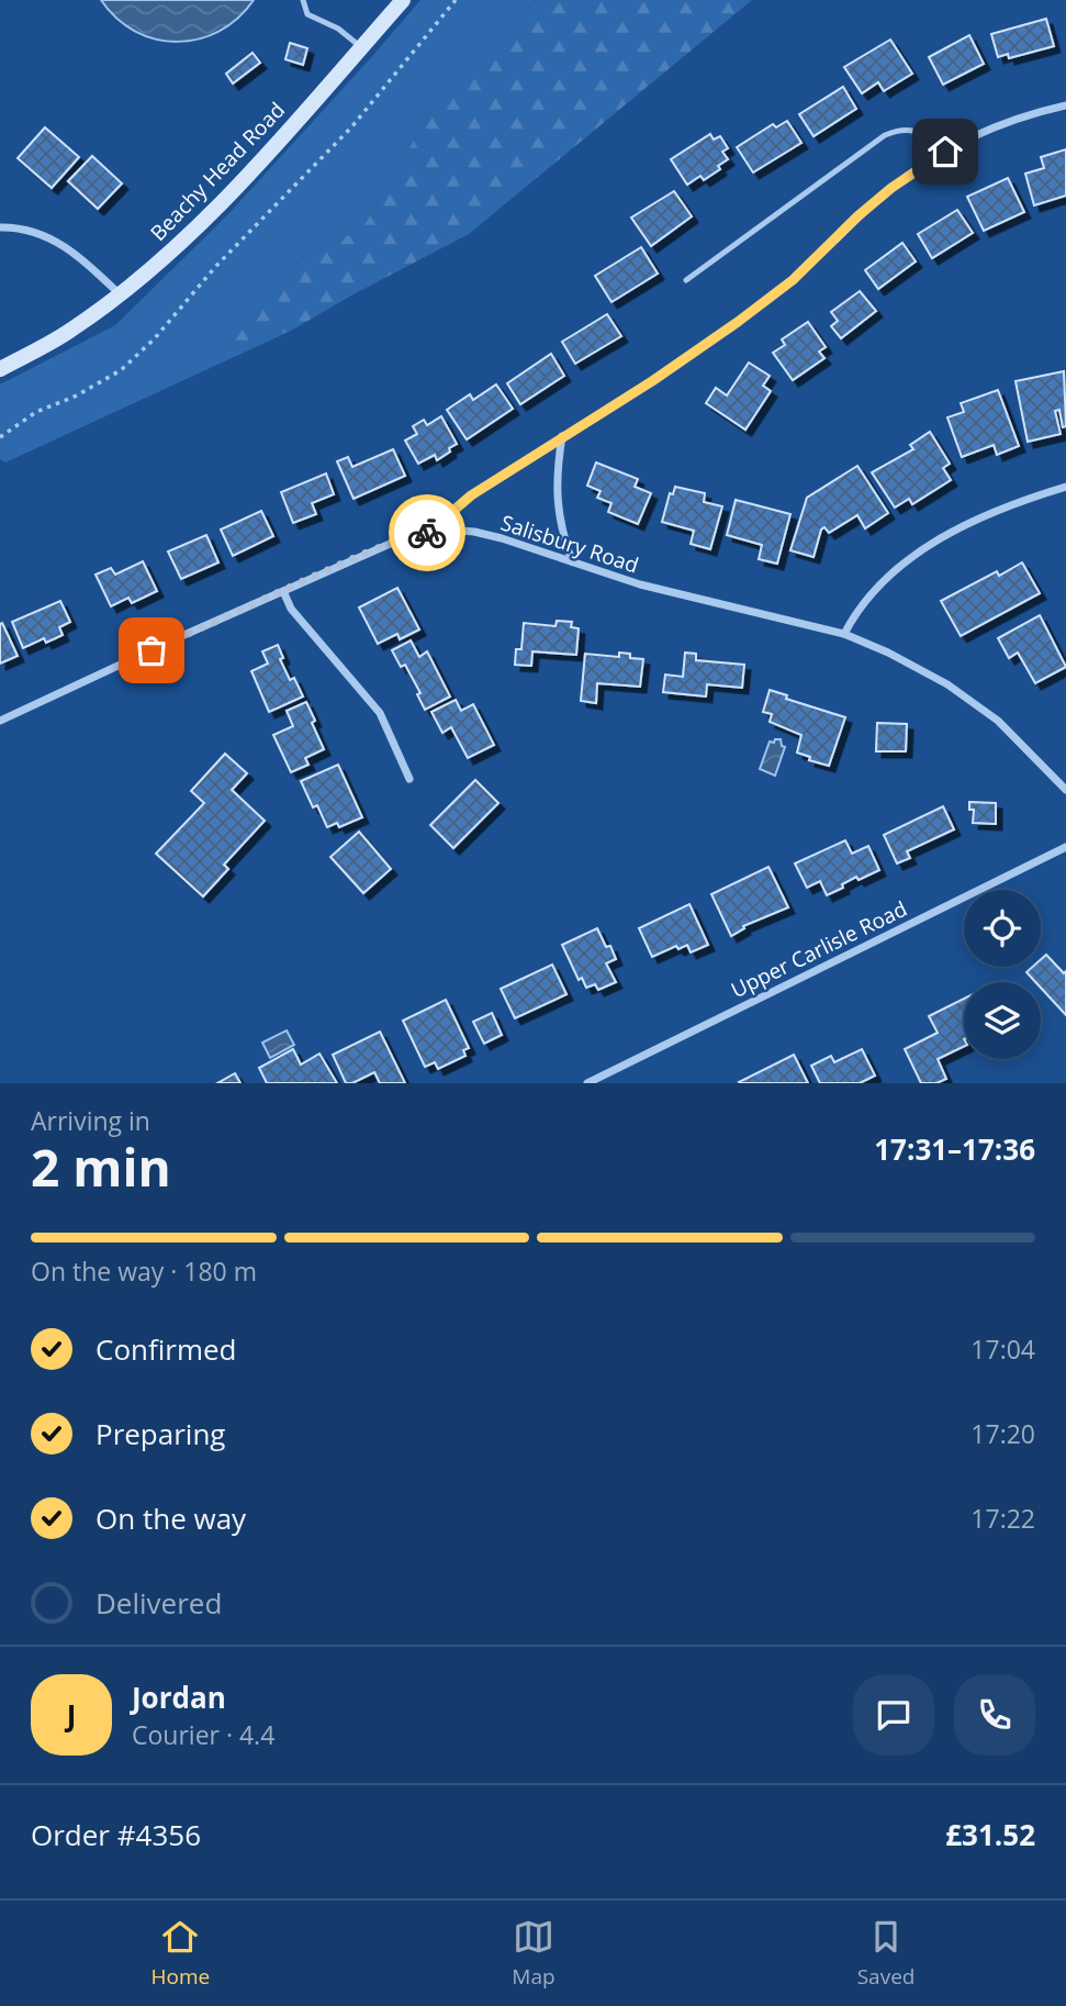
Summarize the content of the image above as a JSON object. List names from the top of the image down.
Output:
{
  "streets": {
    "street": ["Beachy Head Road", "Salisbury Road", "Upper Carlisle Road"]
  },
  "page": {
    "heading": ["2 min", "Arriving in", "17:31–17:36"],
    "panel": [
      "Jordan",
      "Courier · 4.4",
      "Order #4356",
      "£31.52"
    ],
    "bar": "On the way · 180 m",
    "list": [
      ["Confirmed", "17:04"],
      ["Preparing", "17:20"],
      ["On the way", "17:22"],
      "Delivered"
    ],
    "round": "J",
    "tabs": ["Home", "Map", "Saved"]
  }
}
